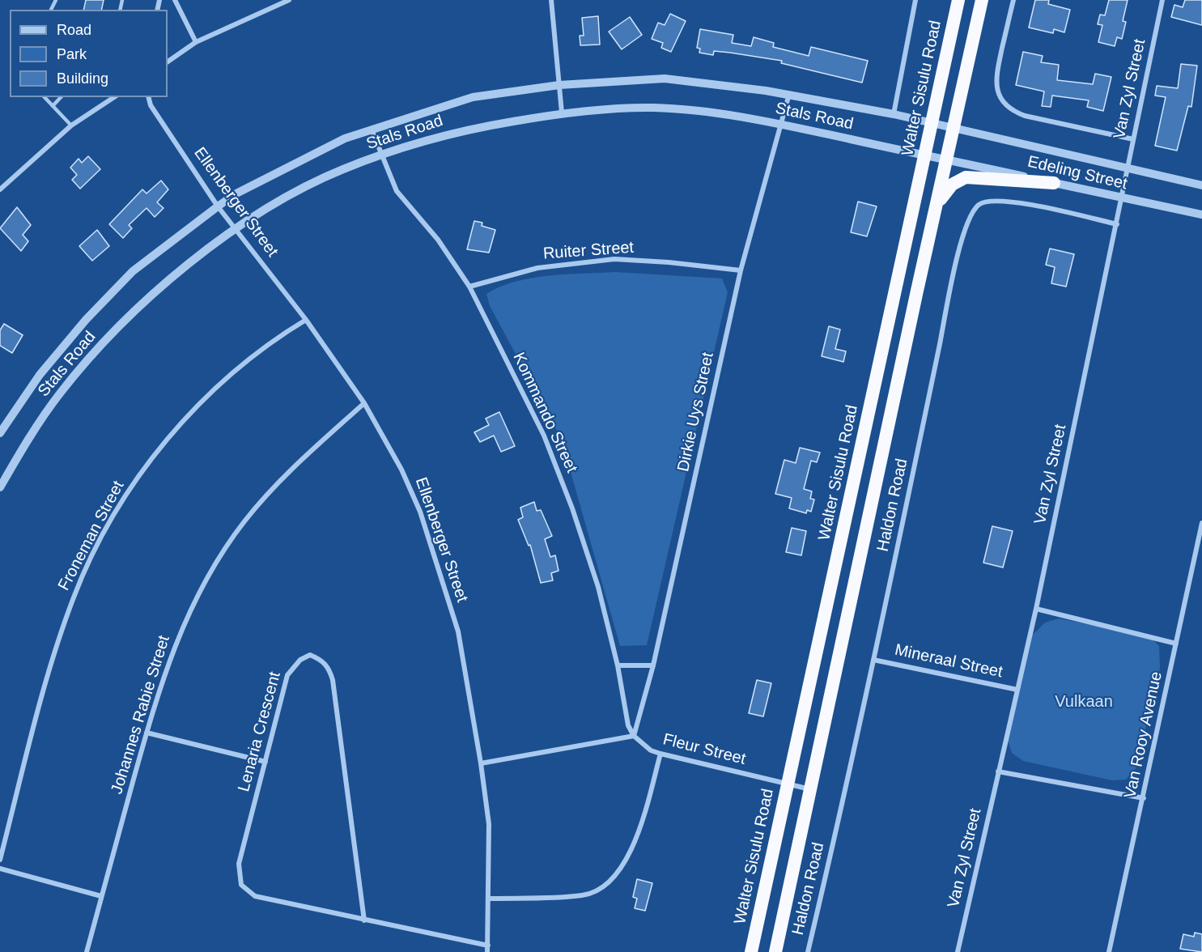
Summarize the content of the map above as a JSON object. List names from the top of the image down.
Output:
{
  "streets": {
    "highway": ["Walter Sisulu Road"],
    "street": [
      "Van Zyl Street",
      "Stals Road",
      "Edeling Street",
      "Ellenberger Street",
      "Ruiter Street",
      "Dirkie Uys Street",
      "Kommando Street",
      "Haldon Road",
      "Froneman Street",
      "Mineraal Street",
      "Johannes Rabie Street",
      "Lenaria Crescent",
      "Van Rooy Avenue",
      "Fleur Street"
    ]
  },
  "crossings": [
    ["Walter Sisulu Road", "Stals Road"],
    ["Walter Sisulu Road", "Fleur Street"],
    ["Van Zyl Street", "Edeling Street"],
    ["Van Zyl Street", "Haldon Road"],
    ["Van Zyl Street", "Mineraal Street"],
    ["Stals Road", "Edeling Street"],
    ["Stals Road", "Ellenberger Street"],
    ["Stals Road", "Dirkie Uys Street"],
    ["Stals Road", "Kommando Street"],
    ["Ellenberger Street", "Froneman Street"],
    ["Ellenberger Street", "Johannes Rabie Street"],
    ["Ellenberger Street", "Lenaria Crescent"],
    ["Ruiter Street", "Dirkie Uys Street"],
    ["Ruiter Street", "Kommando Street"],
    ["Dirkie Uys Street", "Kommando Street"],
    ["Dirkie Uys Street", "Fleur Street"],
    ["Kommando Street", "Fleur Street"],
    ["Haldon Road", "Mineraal Street"]
  ],
  "parks": ["Vulkaan"],
  "legend": ["Road", "Park", "Building"]
}
